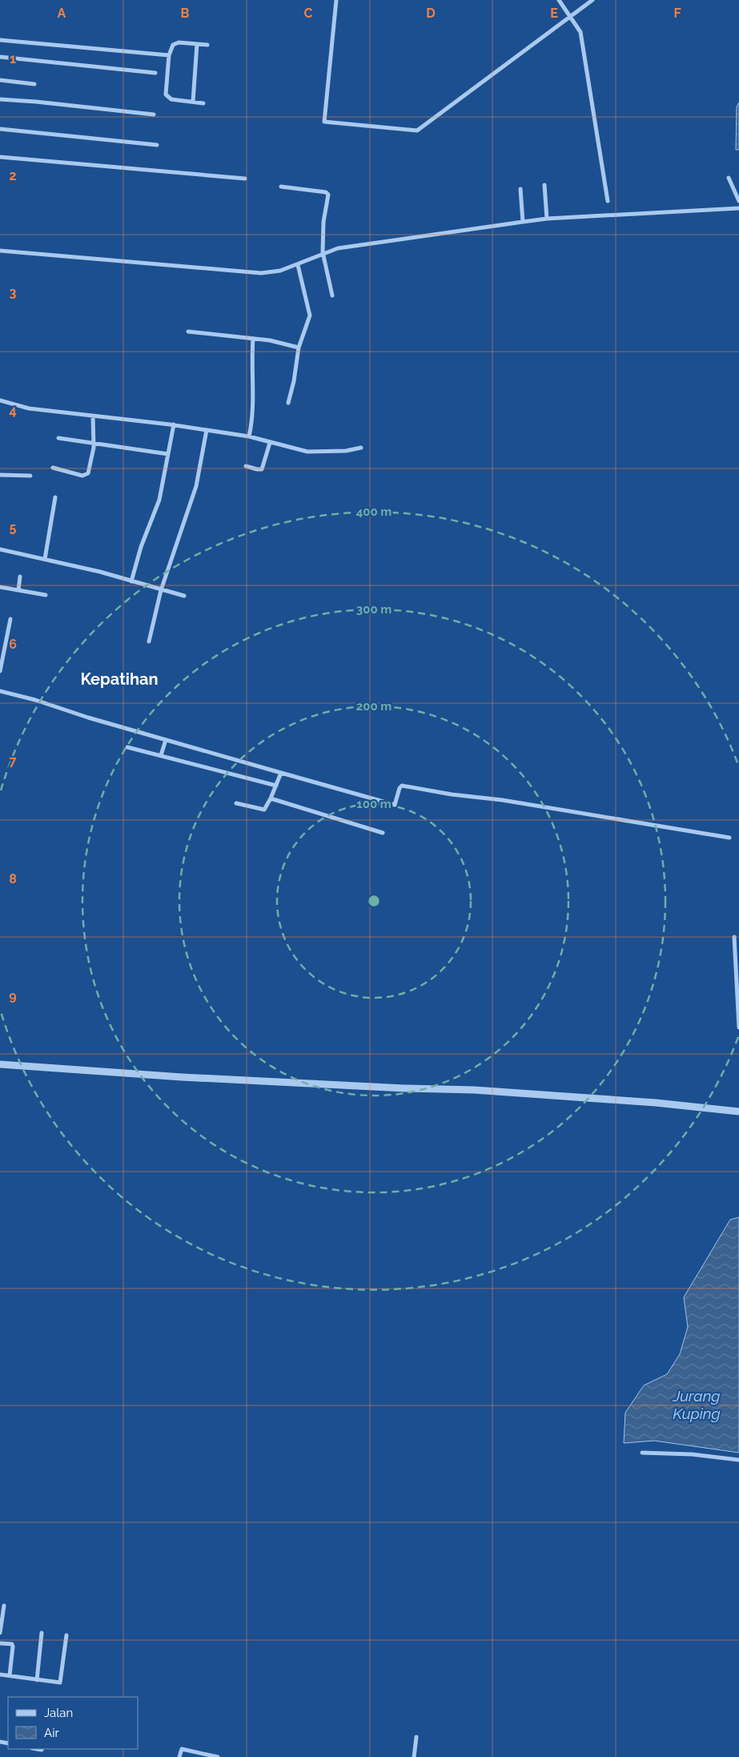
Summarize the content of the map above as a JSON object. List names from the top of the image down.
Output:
{
  "districts": ["Kepatihan"],
  "water": ["Jurang Kuping"],
  "legend": ["Jalan", "Air"],
  "grid": {
    "columns": [
      "A",
      "B",
      "C",
      "D",
      "E",
      "F"
    ],
    "rows": [
      "1",
      "2",
      "3",
      "4",
      "5",
      "6",
      "7",
      "8",
      "9"
    ]
  },
  "rings": [
    "400 m",
    "300 m",
    "200 m",
    "100 m"
  ]
}
